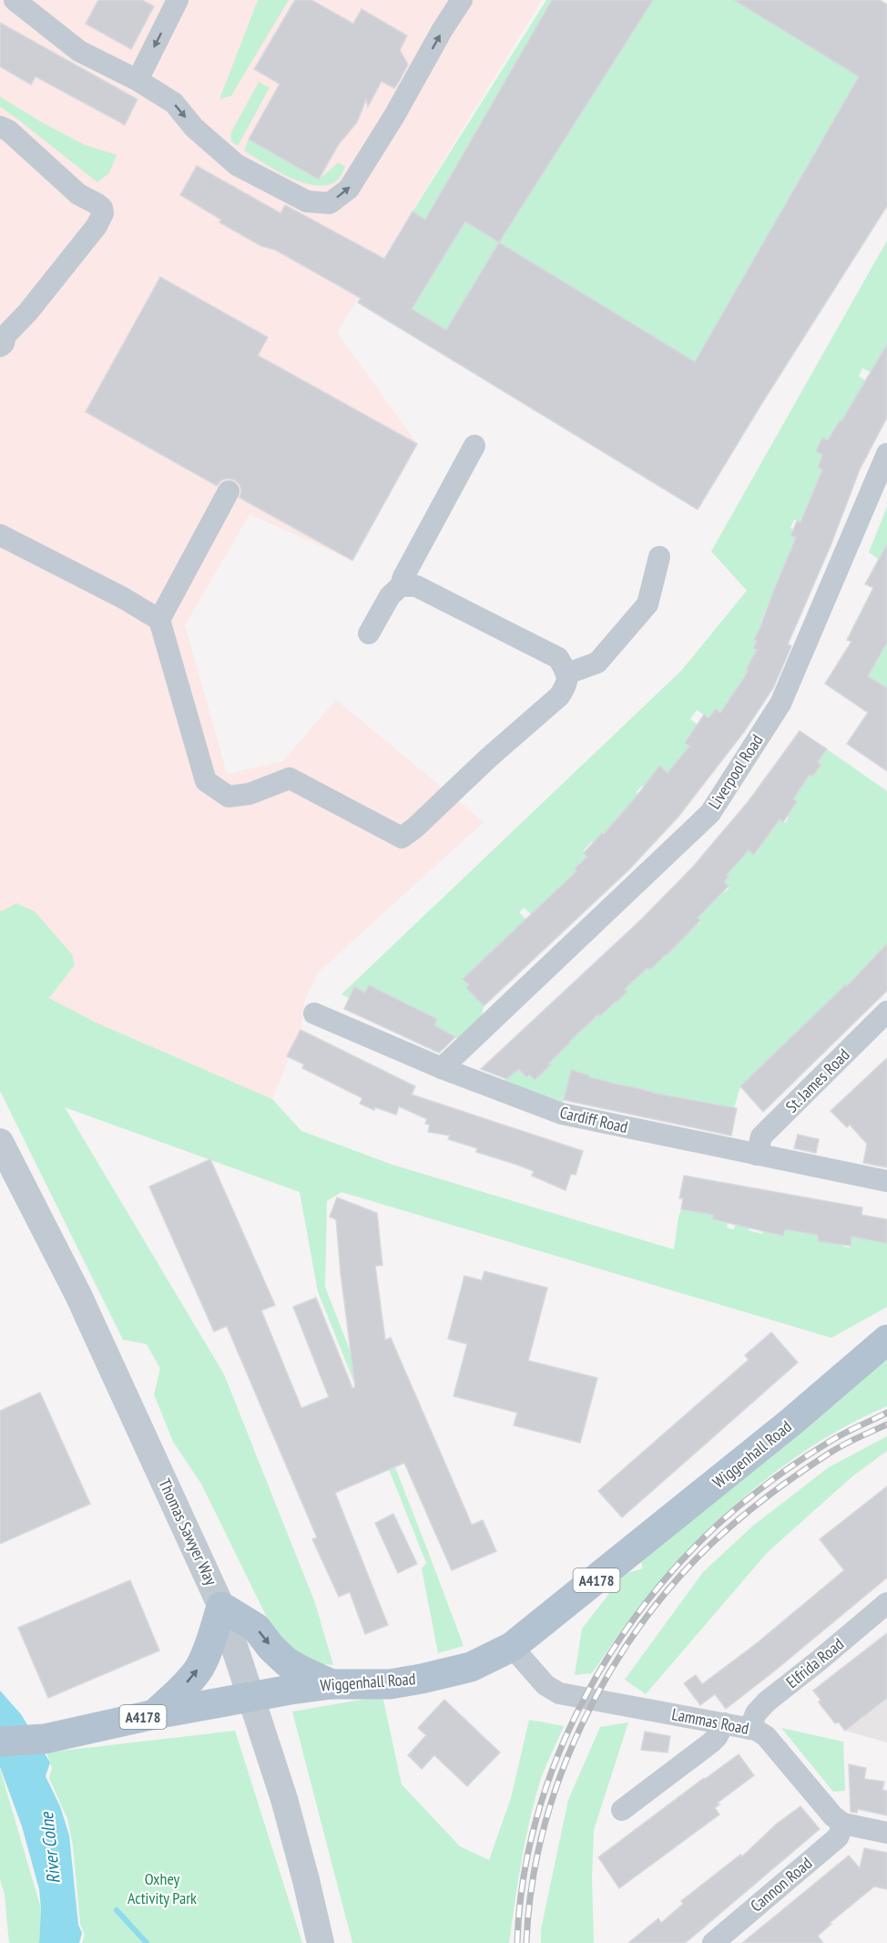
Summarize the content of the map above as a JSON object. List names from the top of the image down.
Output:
{
  "streets": {
    "main road": ["Wiggenhall Road", "A4178"],
    "street": [
      "Liverpool Road",
      "St. James Road",
      "Cardiff Road",
      "Thomas Sawyer Way",
      "Elfrida Road",
      "Lammas Road",
      "Cannon Road"
    ]
  },
  "crossings": [
    ["Liverpool Road", "Cardiff Road"],
    ["St. James Road", "Cardiff Road"],
    ["Wiggenhall Road", "Thomas Sawyer Way"],
    ["Wiggenhall Road", "Lammas Road"],
    ["Elfrida Road", "Lammas Road"],
    ["Lammas Road", "Cannon Road"]
  ],
  "water": ["River Colne"],
  "parks": ["Oxhey Activity Park"]
}
